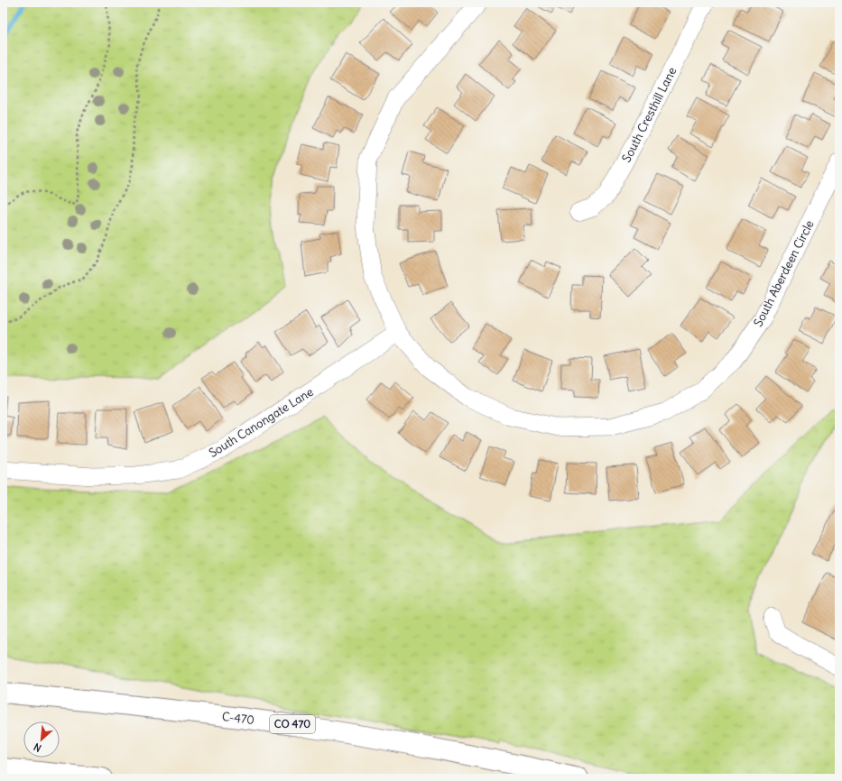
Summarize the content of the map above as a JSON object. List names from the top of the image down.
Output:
{
  "streets": {
    "highway": ["C-470", "CO 470"],
    "street": ["South Cresthill Lane", "South Aberdeen Circle", "South Canongate Lane"]
  },
  "crossings": [
    ["South Aberdeen Circle", "South Canongate Lane"]
  ],
  "north": "bottom left"
}
